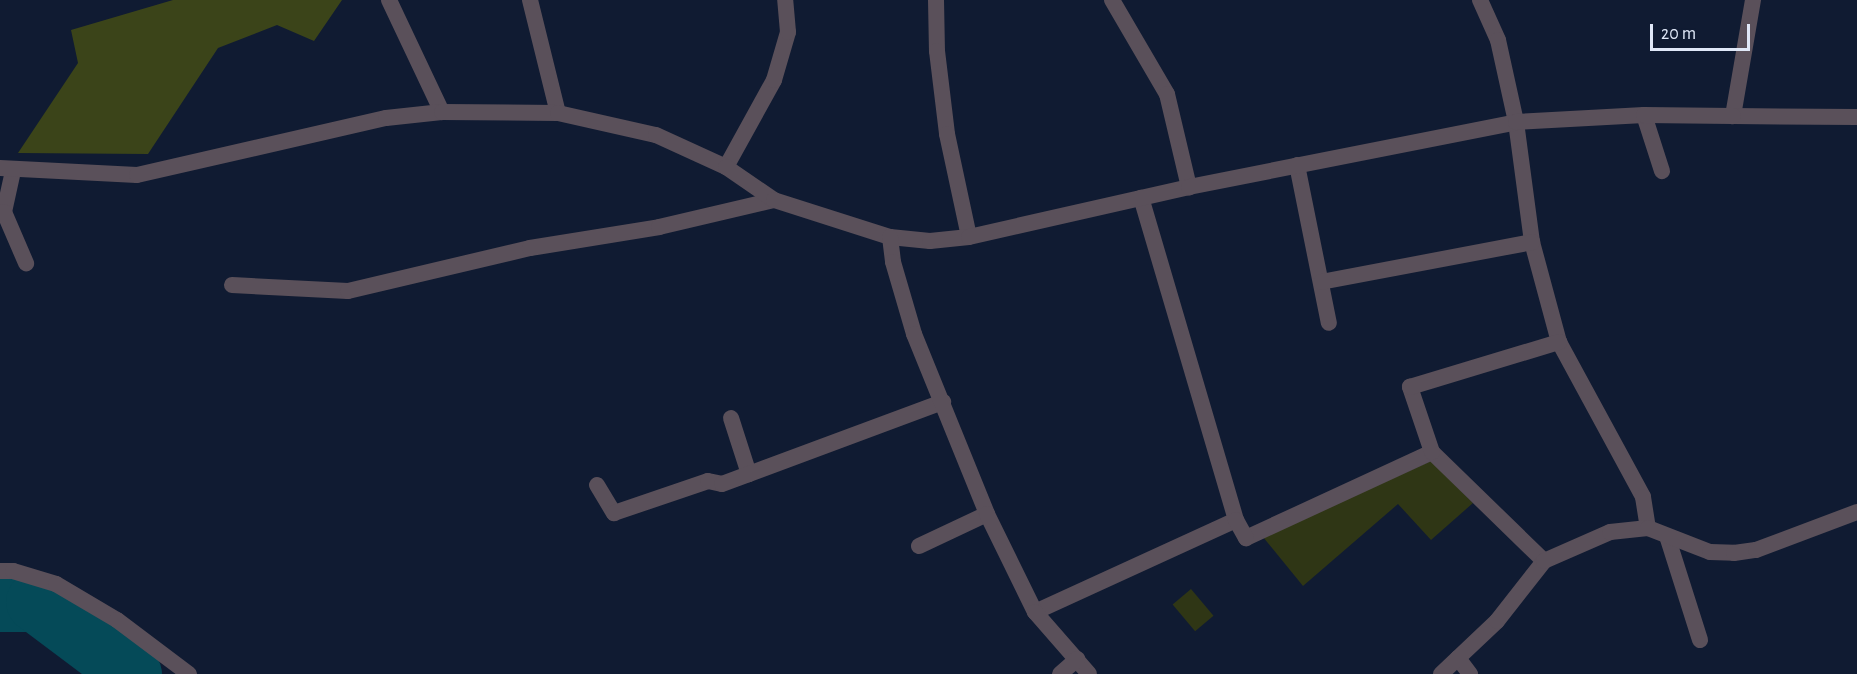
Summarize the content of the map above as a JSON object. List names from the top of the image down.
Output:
{
  "scale_bar": "20 m"
}
